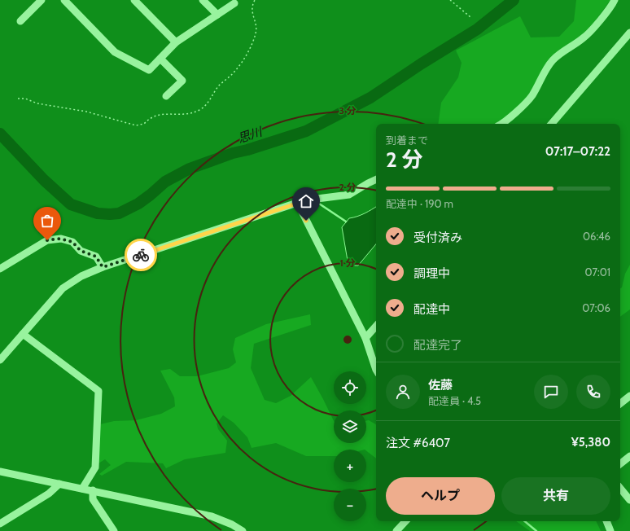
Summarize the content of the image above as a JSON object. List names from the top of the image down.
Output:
{
  "water": ["思川"],
  "page": {
    "heading": ["2 分", "到着まで", "07:17–07:22"],
    "panel": [
      "佐藤",
      "配達員 · 4.5",
      "注文 #6407",
      "¥5,380"
    ],
    "bar": "配達中 · 190 m",
    "list": [
      ["受付済み", "06:46"],
      ["調理中", "07:01"],
      ["配達中", "07:06"],
      "配達完了"
    ],
    "map_buttons": ["+", "−"],
    "buttons": ["ヘルプ", "共有"]
  },
  "rings": ["3 分", "2 分", "1 分"]
}
